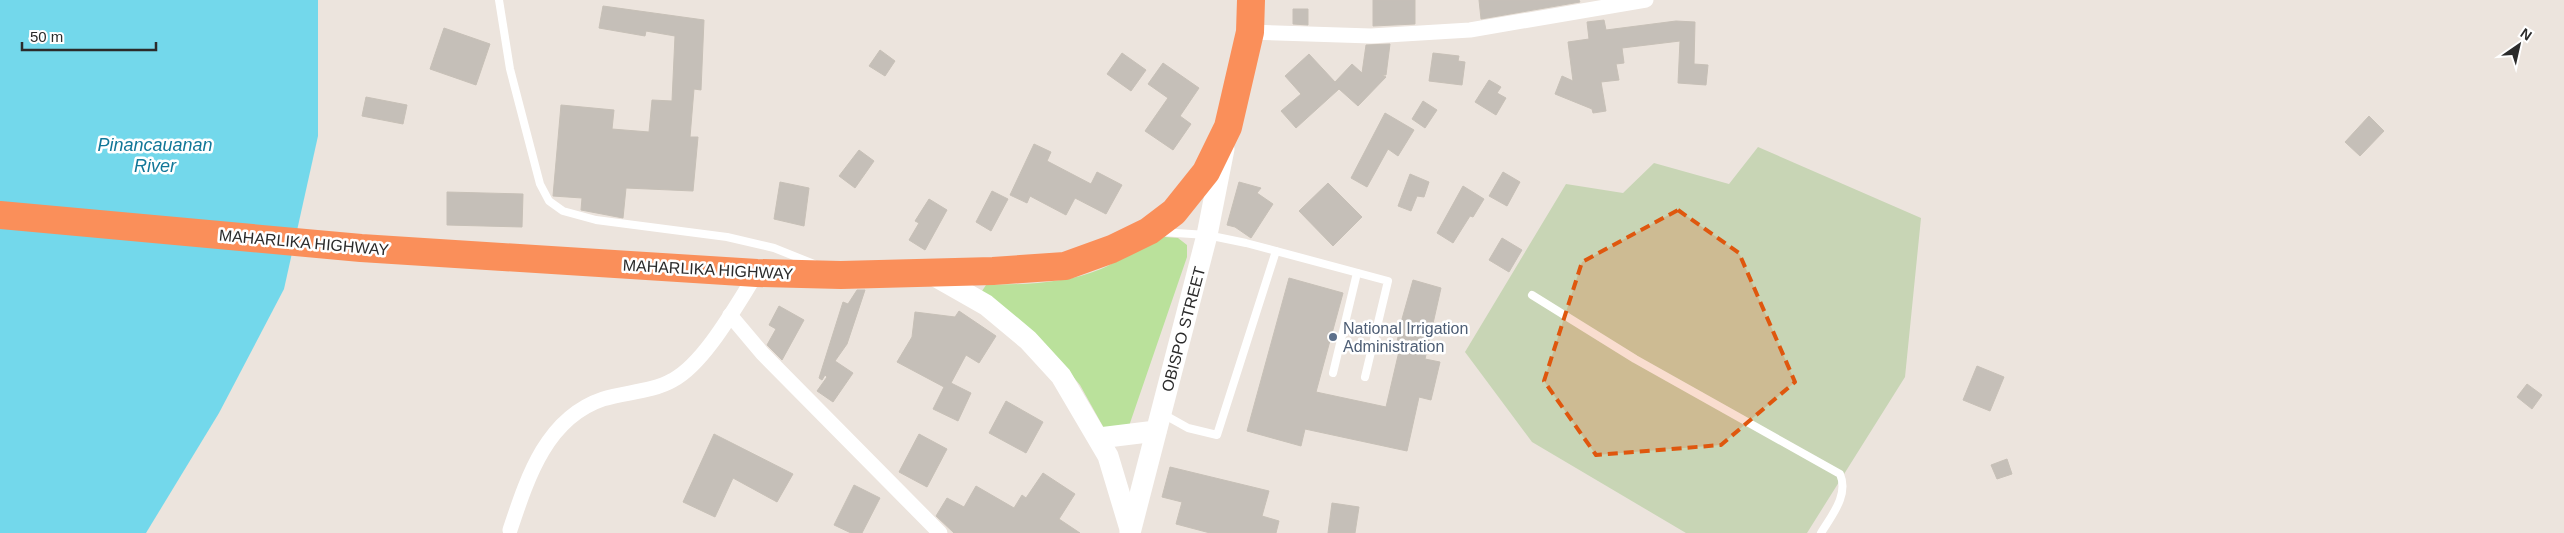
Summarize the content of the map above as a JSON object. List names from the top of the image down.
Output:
{
  "streets": {
    "highway": ["MAHARLIKA HIGHWAY"],
    "street": ["OBISPO STREET"]
  },
  "crossings": [
    ["MAHARLIKA HIGHWAY", "OBISPO STREET"]
  ],
  "water": ["Pinancauanan River"],
  "places": ["National Irrigation Administration"],
  "scale_bar": "50 m",
  "north": "top right"
}
